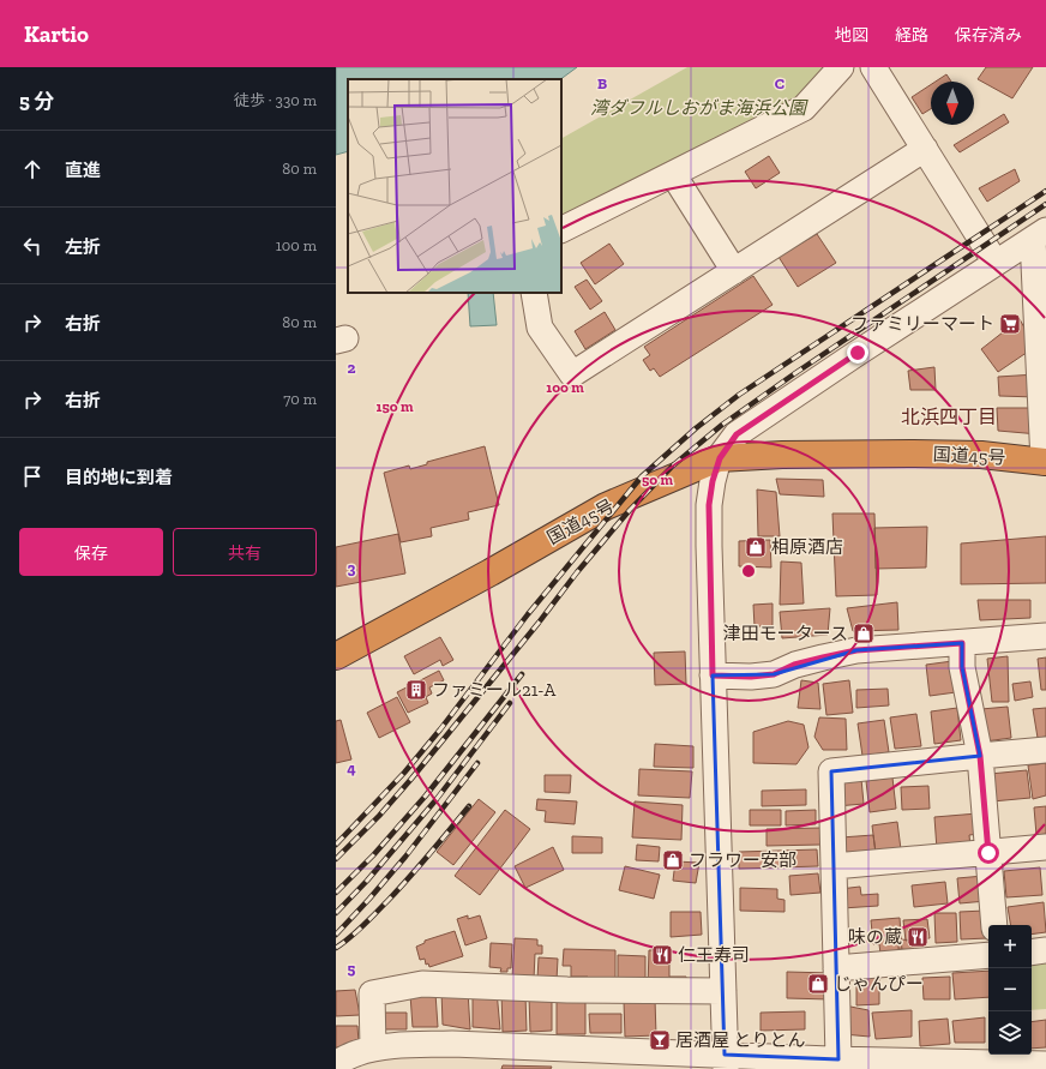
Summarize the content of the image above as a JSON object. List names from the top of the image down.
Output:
{
  "streets": {
    "highway": ["国道45号"]
  },
  "districts": ["北浜四丁目"],
  "parks": ["湾ダフルしおがま海浜公園"],
  "places": {
    "supermarket": ["ファミリーマート"],
    "shop": [
      "相原酒店",
      "津田モータース",
      "フラワー安部",
      "じゃんぴー"
    ],
    "building": ["ファミール21-A"],
    "restaurant": ["味の蔵", "仁王寿司"],
    "bar": ["居酒屋 とりとん"]
  },
  "north": "bottom",
  "page": {
    "header": "Kartio",
    "nav": ["地図", "経路", "保存済み"],
    "heading": ["5 分", "徒歩 · 330 m"],
    "list": [
      ["直進", "80 m"],
      ["左折", "100 m"],
      ["右折", "80 m"],
      ["右折", "70 m"],
      "目的地に到着"
    ],
    "buttons": ["保存", "共有"],
    "map_buttons": ["+", "−"]
  },
  "grid": {
    "columns": ["B", "C"],
    "rows": [
      "2",
      "3",
      "4",
      "5"
    ]
  },
  "rings": ["100 m", "150 m", "50 m"]
}
